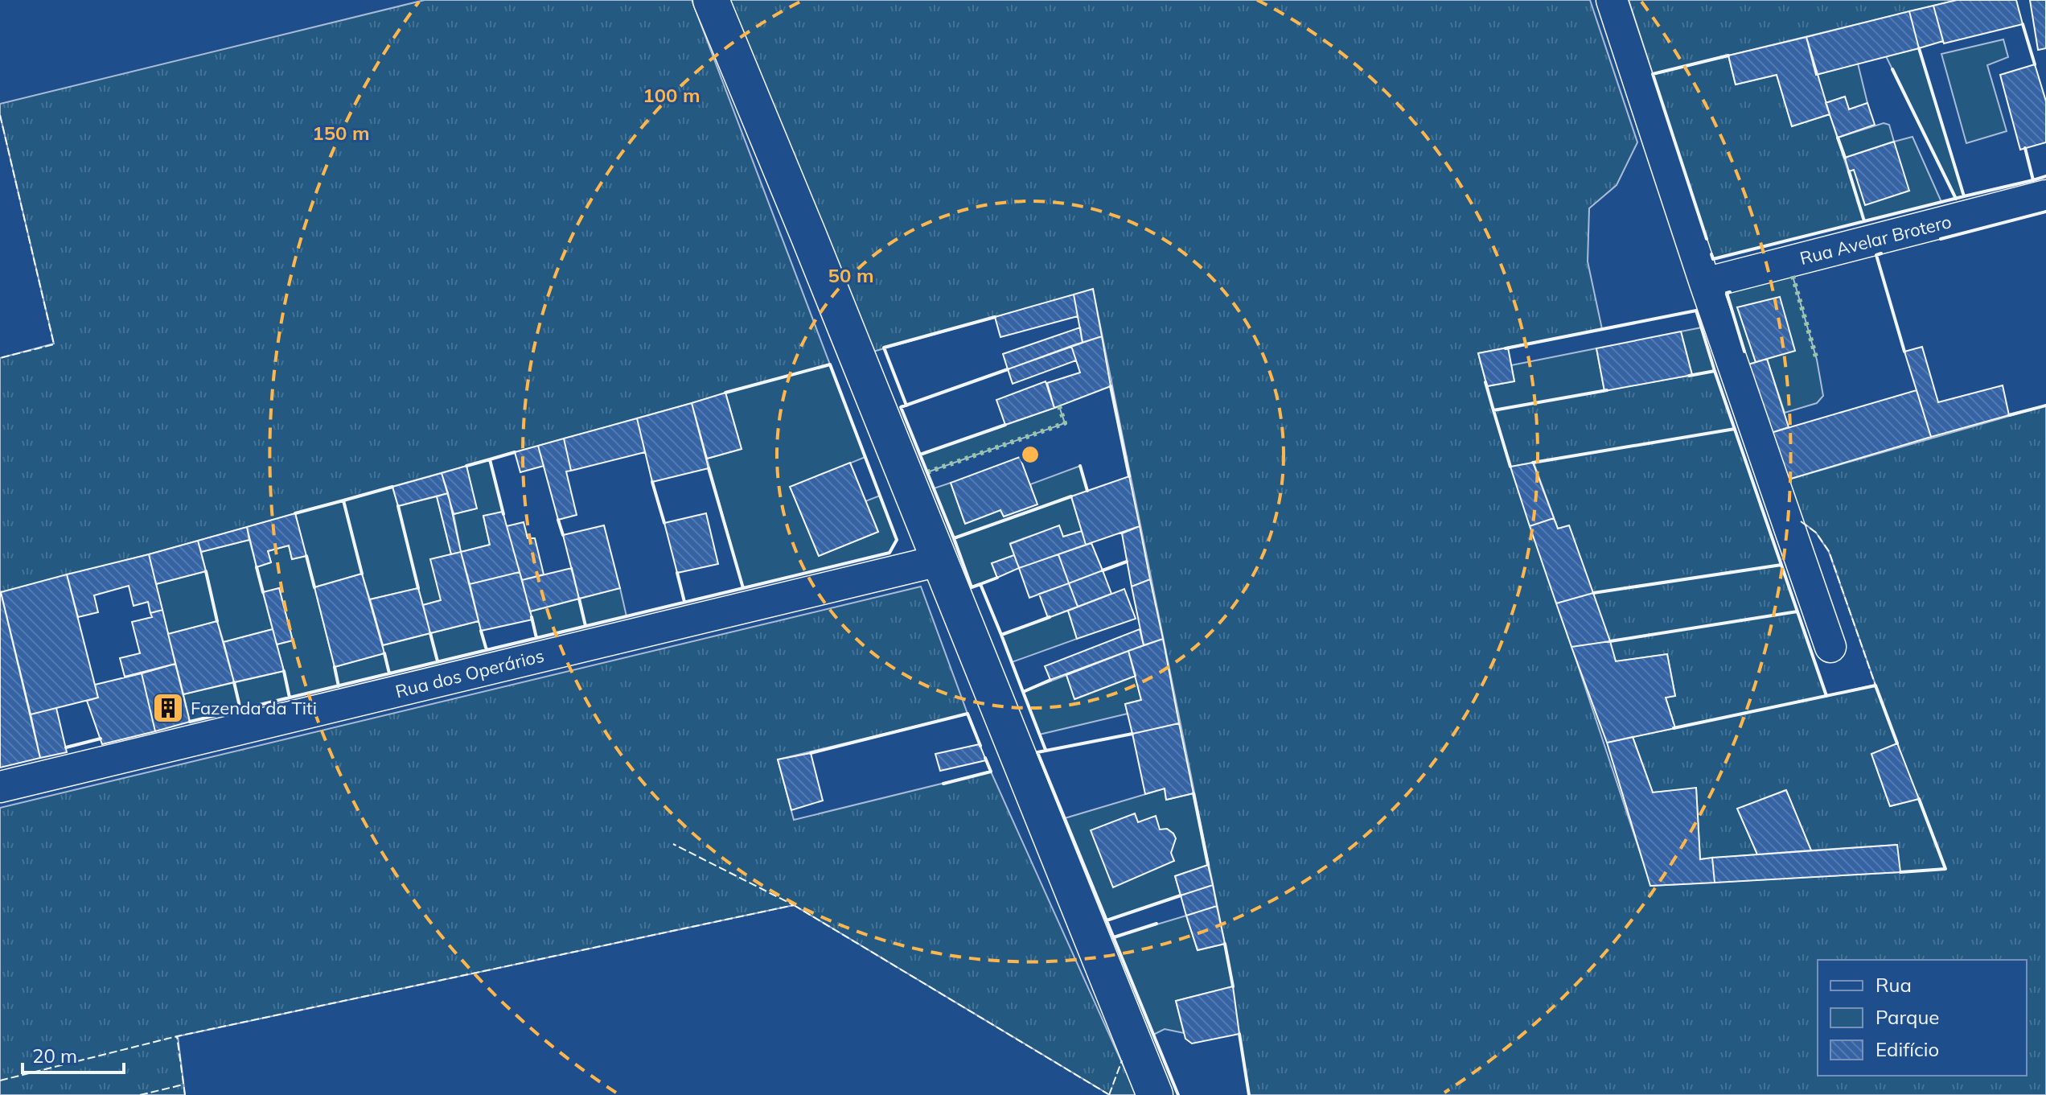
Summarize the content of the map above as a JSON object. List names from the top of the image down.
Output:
{
  "streets": {
    "street": ["Rua Avelar Brotero", "Rua dos Operários"]
  },
  "places": {
    "building": ["Fazenda da Titi"]
  },
  "legend": ["Rua", "Parque", "Edifício"],
  "scale_bar": "20 m",
  "rings": ["100 m", "150 m", "50 m"]
}
